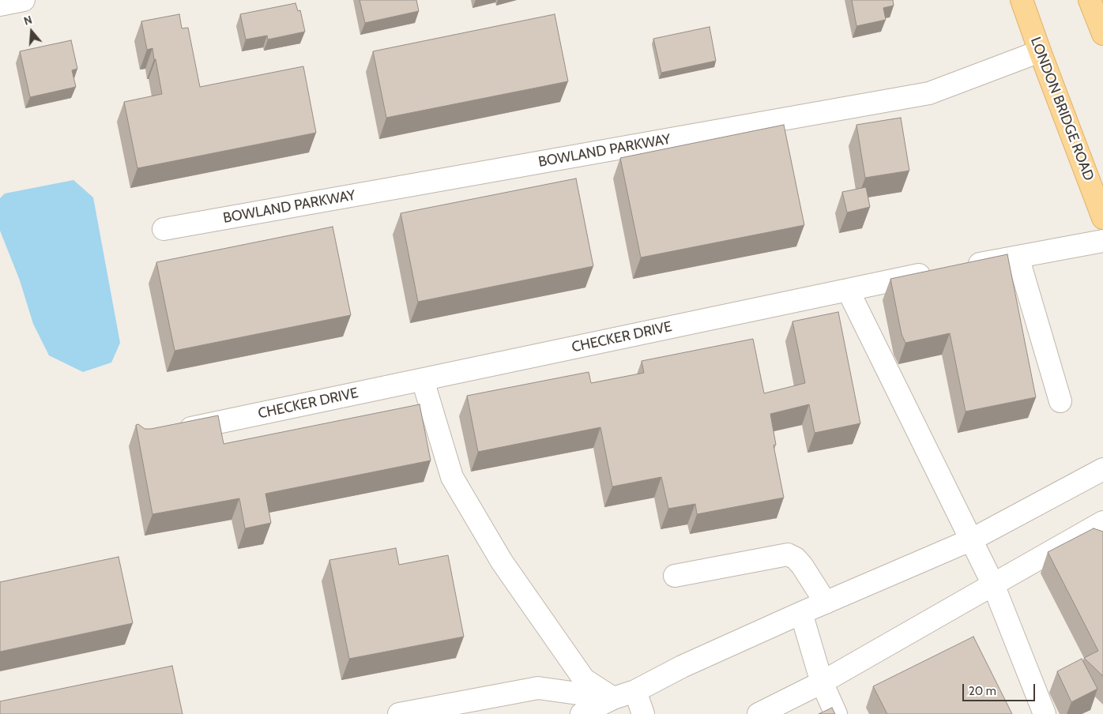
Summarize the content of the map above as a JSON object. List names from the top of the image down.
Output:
{
  "streets": {
    "main road": ["LONDON BRIDGE ROAD"],
    "street": ["BOWLAND PARKWAY", "CHECKER DRIVE"]
  },
  "crossings": [
    ["LONDON BRIDGE ROAD", "BOWLAND PARKWAY"]
  ],
  "scale_bar": "20 m",
  "north": "top"
}
